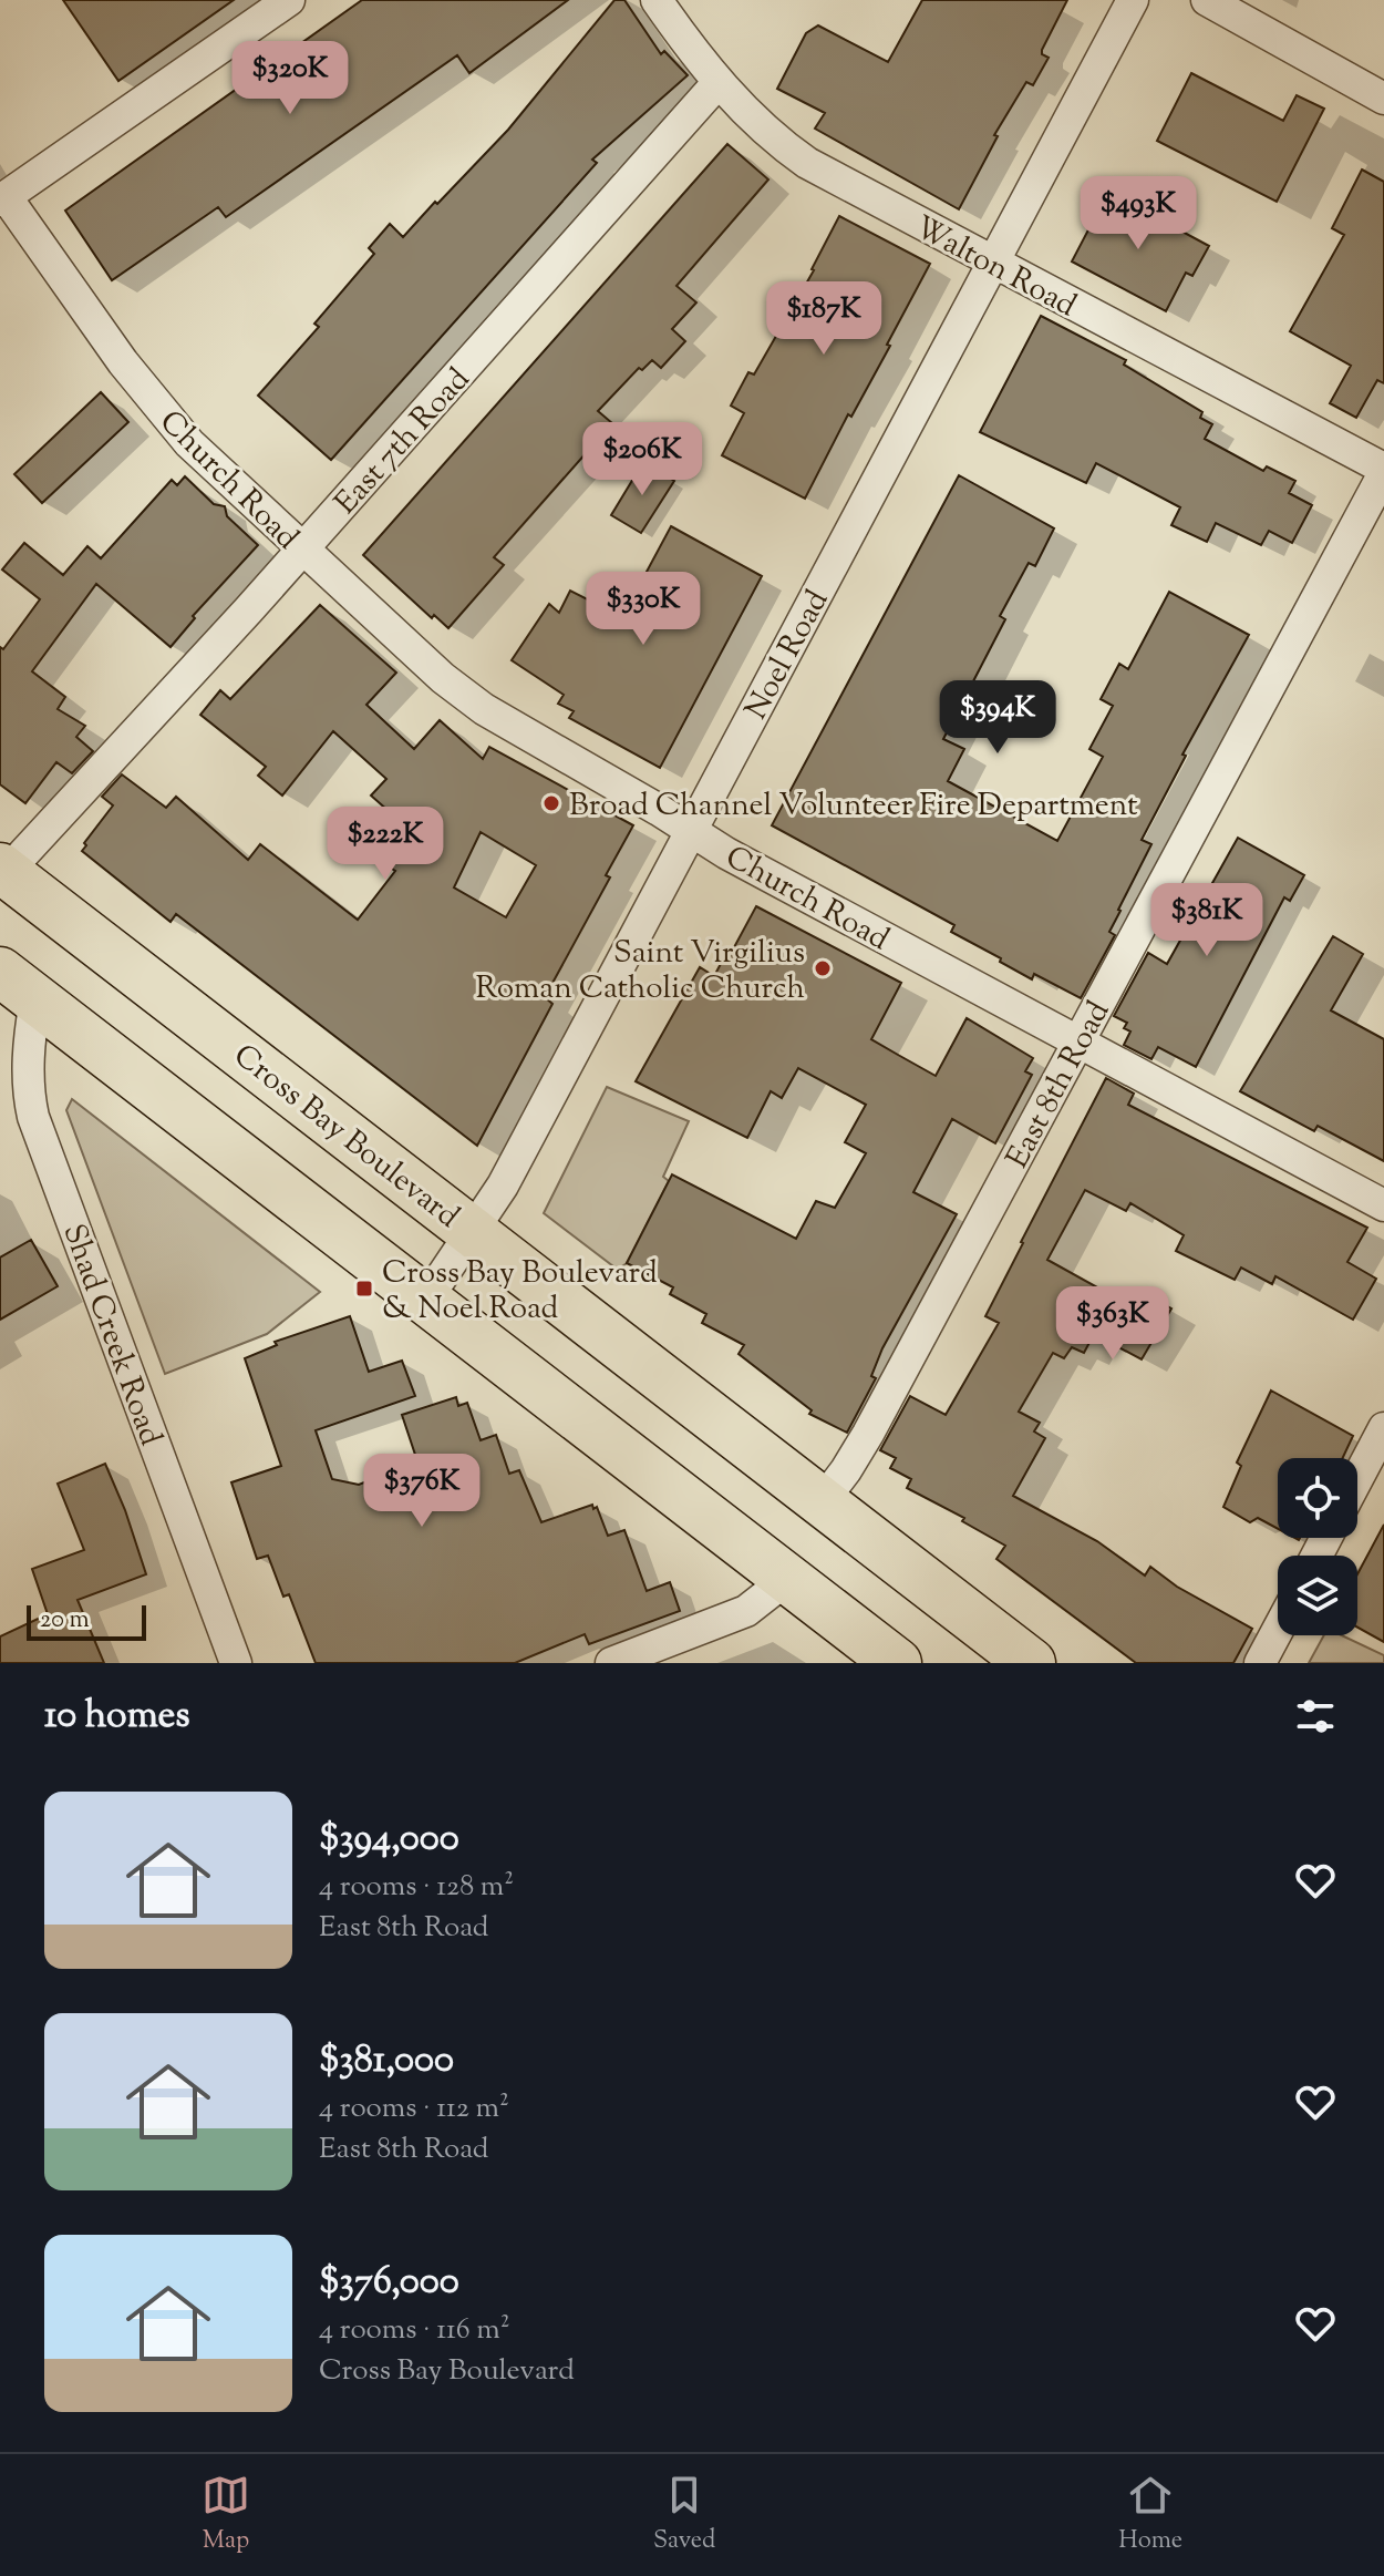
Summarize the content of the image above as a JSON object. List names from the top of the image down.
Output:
{
  "streets": {
    "main road": ["Cross Bay Boulevard"],
    "street": [
      "Walton Road",
      "East 7th Road",
      "Church Road",
      "Noel Road",
      "East 8th Road",
      "Shad Creek Road"
    ]
  },
  "crossings": [
    ["Walton Road", "East 7th Road"],
    ["Walton Road", "Noel Road"],
    ["Walton Road", "East 8th Road"],
    ["East 7th Road", "Church Road"],
    ["East 7th Road", "Cross Bay Boulevard"],
    ["Church Road", "Noel Road"],
    ["Church Road", "East 8th Road"],
    ["Noel Road", "Cross Bay Boulevard"],
    ["East 8th Road", "Cross Bay Boulevard"]
  ],
  "places": {
    "other": ["Broad Channel Volunteer Fire Department", "Saint Virgilius Roman Catholic Church"],
    "transit": ["Cross Bay Boulevard & Noel Road"]
  },
  "scale_bar": "20 m",
  "page": {
    "price": [
      "$320K",
      "$493K",
      "$187K",
      "$206K",
      "$330K",
      "$394K",
      "$222K",
      "$381K",
      "$363K",
      "$376K"
    ],
    "scale": "20 m",
    "heading": "10 homes",
    "list": [
      {
        "name": "$394,000",
        "note": "4 rooms · 128 m² · East 8th Road"
      },
      {
        "name": "$381,000",
        "note": "4 rooms · 112 m² · East 8th Road"
      },
      {
        "name": "$376,000",
        "note": "4 rooms · 116 m² · Cross Bay Boulevard"
      }
    ],
    "tabs": ["Map", "Saved", "Home"]
  }
}
